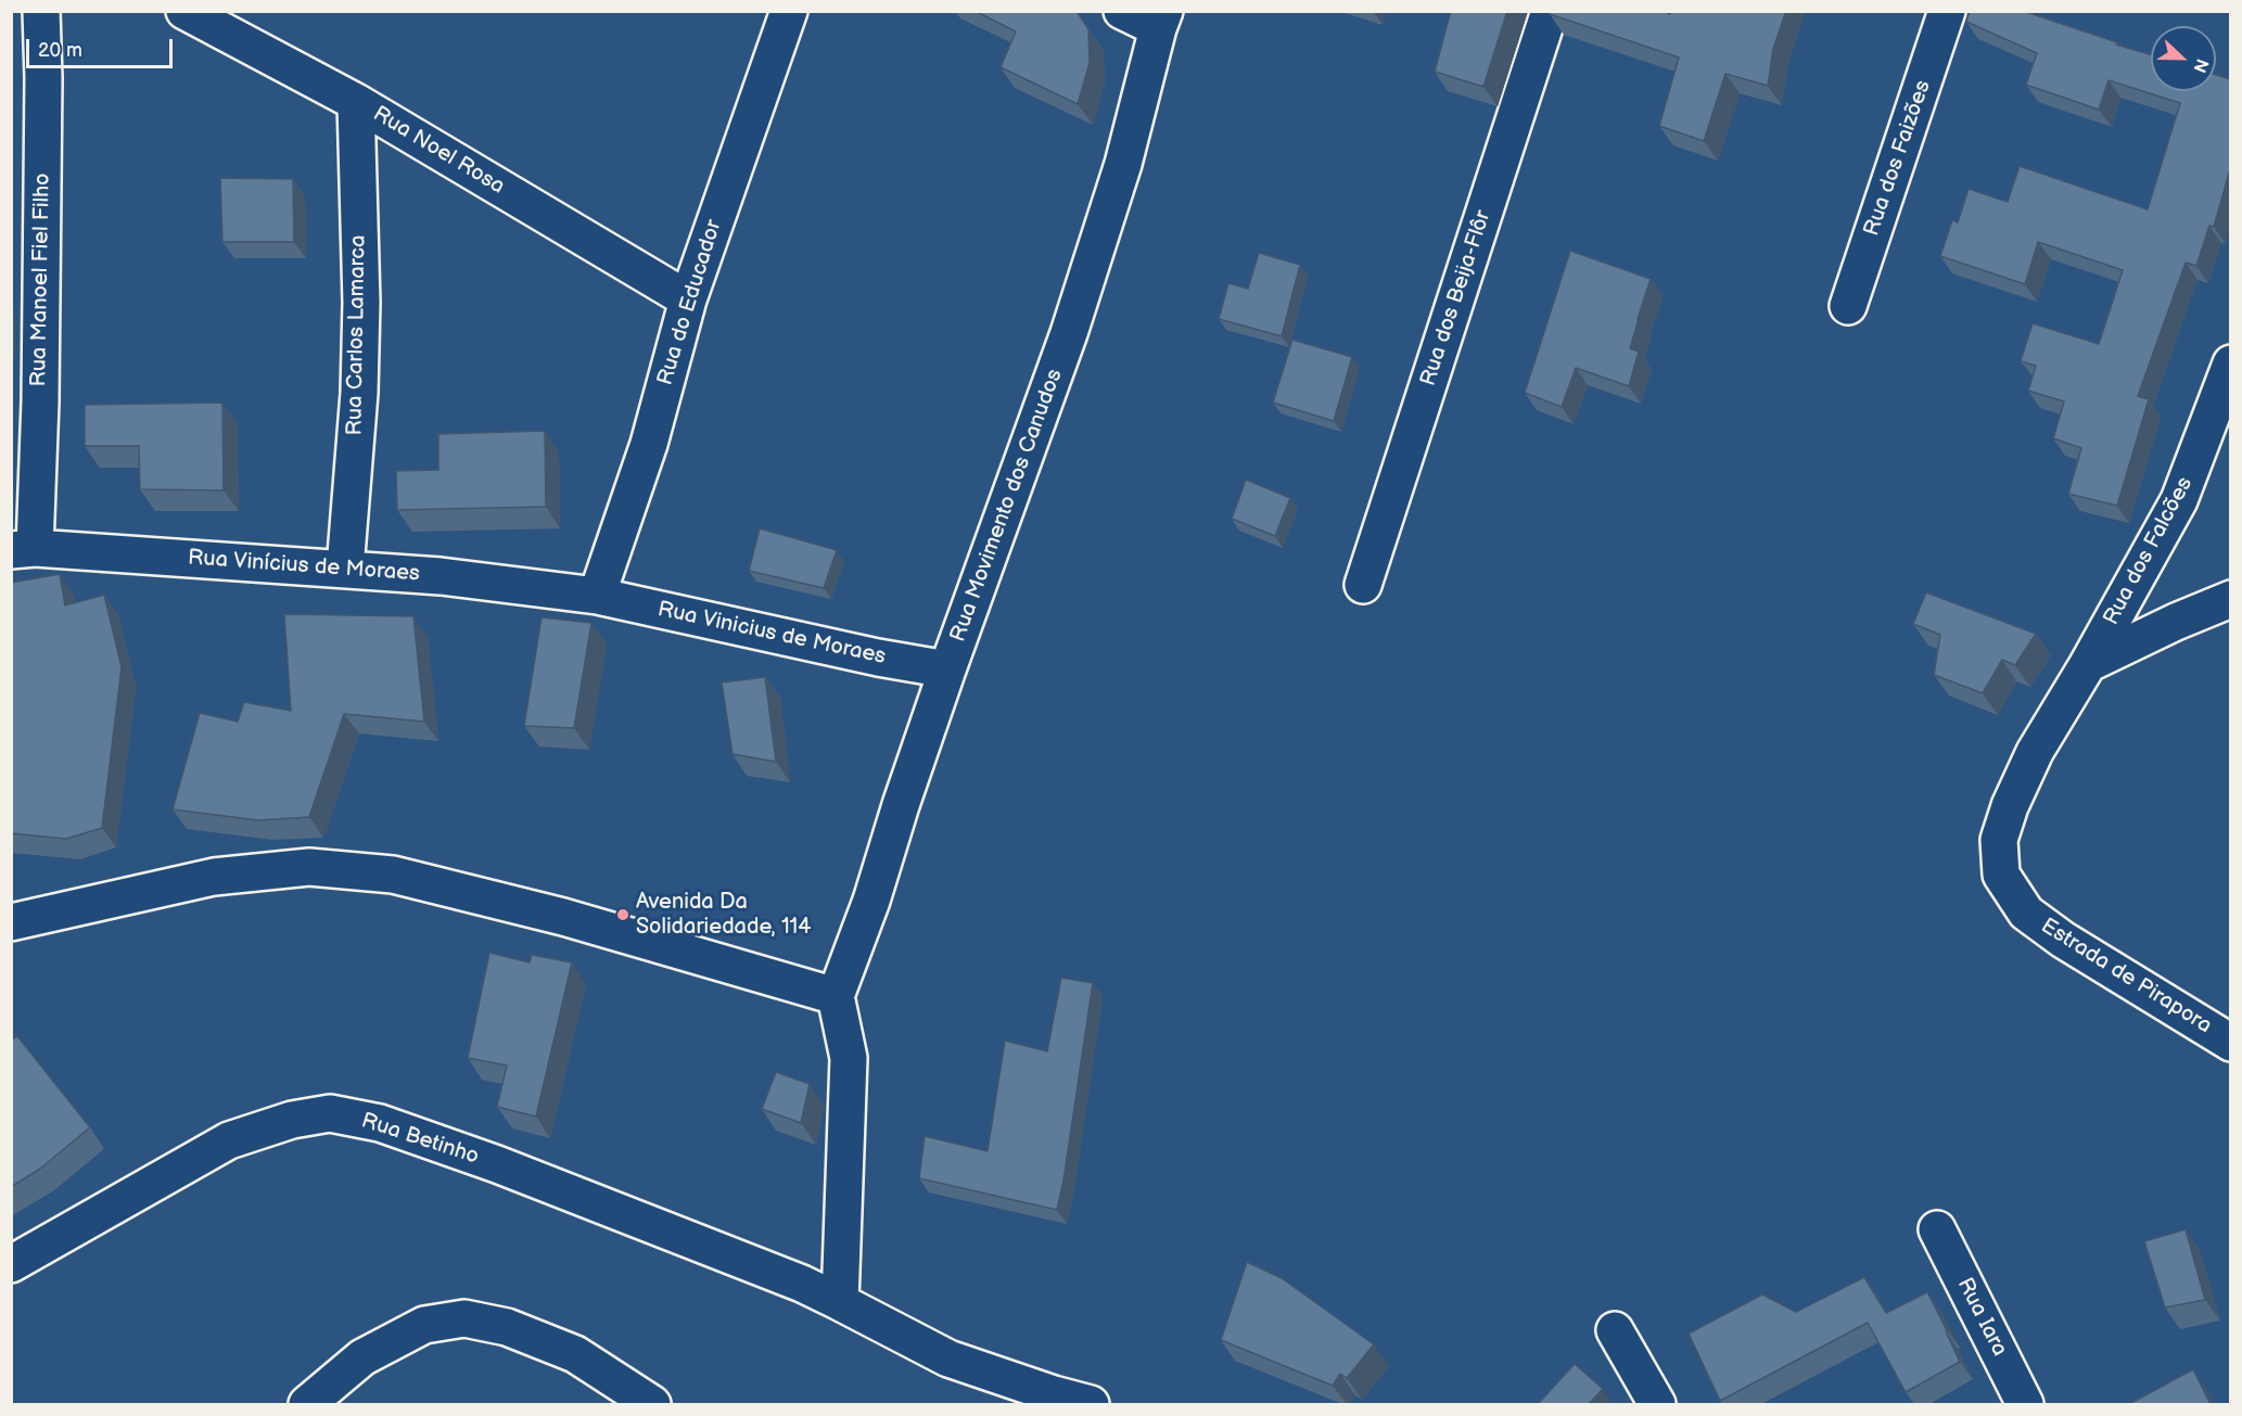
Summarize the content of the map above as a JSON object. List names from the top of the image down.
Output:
{
  "streets": {
    "street": [
      "Rua Noel Rosa",
      "Rua dos Faizões",
      "Rua Manoel Fiel Filho",
      "Rua dos Beija-Flôr",
      "Rua do Educador",
      "Rua Carlos Lamarca",
      "Rua Movimento dos Canudos",
      "Rua dos Falcões",
      "Rua Vinícius de Moraes",
      "Rua Vinicius de Moraes",
      "Estrada de Pirapora",
      "Rua Betinho",
      "Rua Iara"
    ]
  },
  "crossings": [
    ["Rua Noel Rosa", "Rua do Educador"],
    ["Rua Noel Rosa", "Rua Carlos Lamarca"],
    ["Rua Manoel Fiel Filho", "Rua Vinícius de Moraes"],
    ["Rua do Educador", "Rua Vinícius de Moraes"],
    ["Rua do Educador", "Rua Vinicius de Moraes"],
    ["Rua Carlos Lamarca", "Rua Vinícius de Moraes"],
    ["Rua Movimento dos Canudos", "Rua Vinicius de Moraes"],
    ["Rua dos Falcões", "Estrada de Pirapora"],
    ["Rua Vinícius de Moraes", "Rua Vinicius de Moraes"]
  ],
  "places": ["Avenida Da Solidariedade, 114"],
  "scale_bar": "20 m",
  "north": "right"
}
